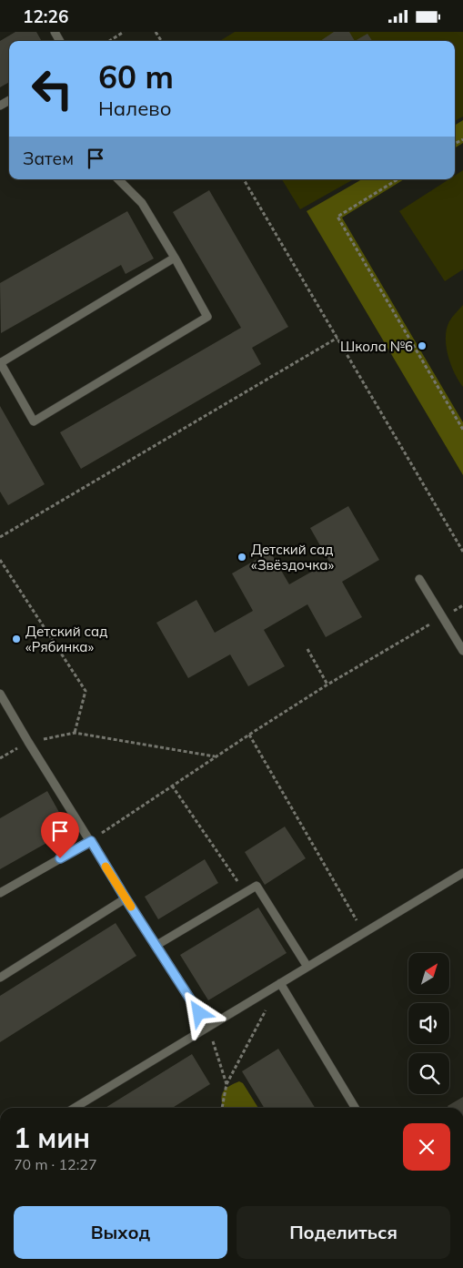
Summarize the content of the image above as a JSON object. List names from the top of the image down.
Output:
{
  "places": ["Школа №6", "Детский сад «Звёздочка»", "Детский сад «Рябинка»"],
  "north": "top right",
  "page": {
    "status": "12:26",
    "turn": ["60 m", "Налево"],
    "then": "Затем",
    "heading": ["1 мин", "70 m · 12:27"],
    "buttons": ["Выход", "Поделиться"]
  }
}
